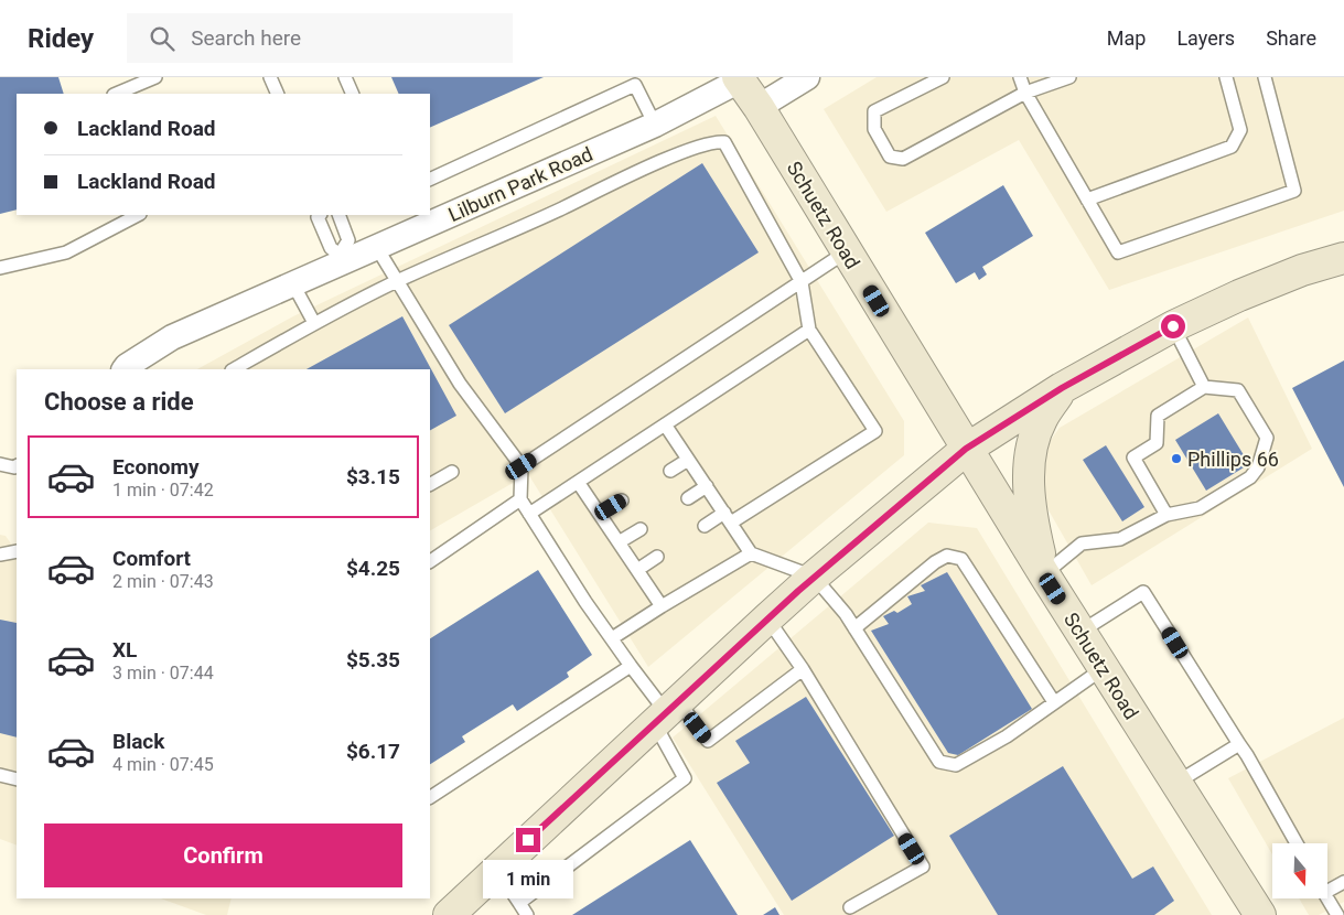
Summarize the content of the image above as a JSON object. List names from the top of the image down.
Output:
{
  "streets": {
    "main road": ["Schuetz Road"],
    "street": ["Lilburn Park Road"]
  },
  "crossings": [
    ["Lilburn Park Road", "Schuetz Road"]
  ],
  "places": ["Phillips 66"],
  "north": "bottom",
  "page": {
    "header": "Ridey",
    "search": "Search here",
    "nav": ["Map", "Layers", "Share"],
    "banner": ["Lackland Road", "Lackland Road"],
    "heading": "Choose a ride",
    "list": [
      {
        "name": "Economy",
        "note": "1 min · 07:42",
        "value": "$3.15"
      },
      {
        "name": "Comfort",
        "note": "2 min · 07:43",
        "value": "$4.25"
      },
      {
        "name": "XL",
        "note": "3 min · 07:44",
        "value": "$5.35"
      },
      {
        "name": "Black",
        "note": "4 min · 07:45",
        "value": "$6.17"
      }
    ],
    "buttons": "Confirm",
    "bubble": "1 min"
  }
}
